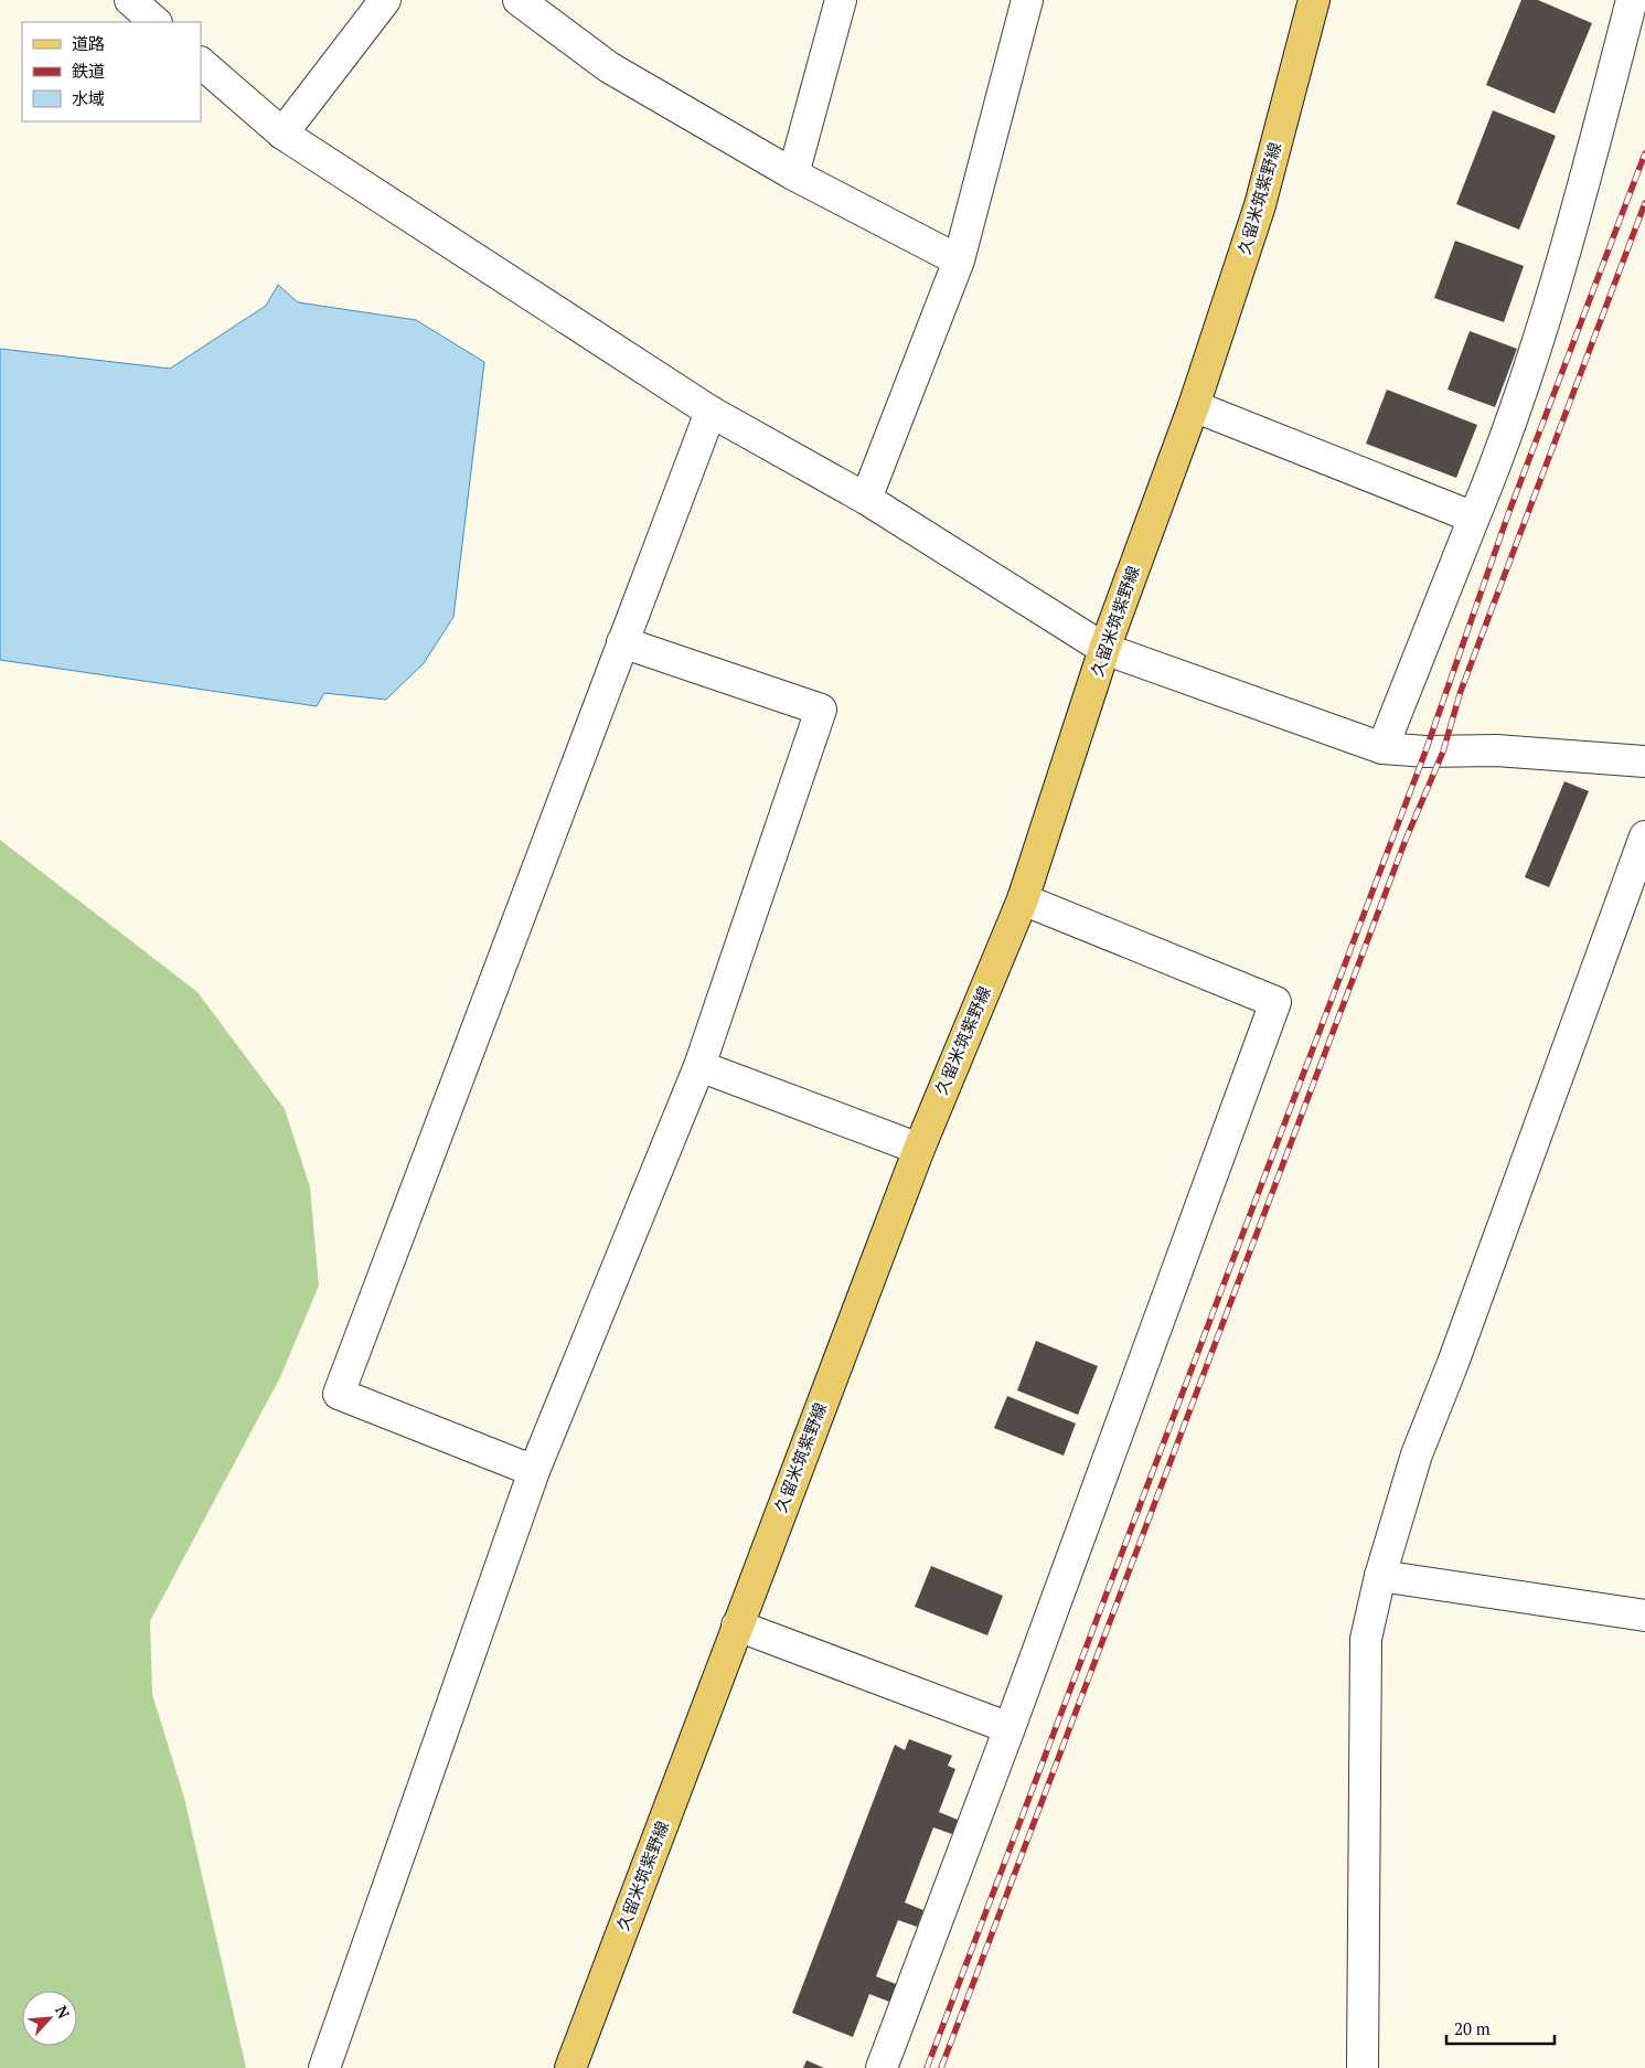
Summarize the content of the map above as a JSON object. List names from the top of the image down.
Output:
{
  "streets": {
    "main road": ["久留米筑紫野線"]
  },
  "legend": ["道路", "鉄道", "水域"],
  "scale_bar": "20 m",
  "north": "top right"
}
